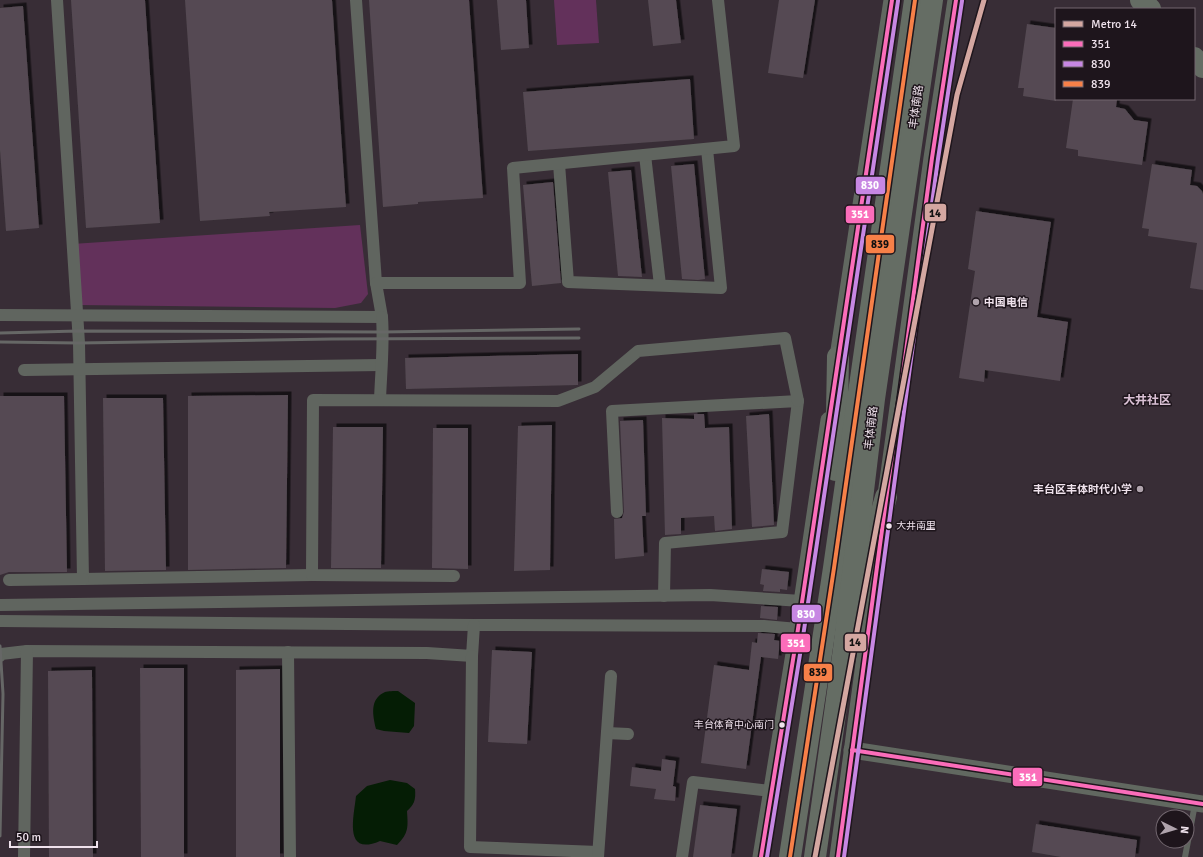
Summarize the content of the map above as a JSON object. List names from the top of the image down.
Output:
{
  "streets": {
    "highway": ["丰体南路"]
  },
  "districts": ["大井社区"],
  "places": [
    "中国电信",
    "丰台区丰体时代小学",
    "大井南里",
    "丰台体育中心南门"
  ],
  "lines": [
    "metro line 14",
    "transit line 351",
    "transit line 839",
    "transit line 830"
  ],
  "legend": [
    "Metro 14",
    "351",
    "830",
    "839"
  ],
  "scale_bar": "50 m",
  "north": "right"
}
